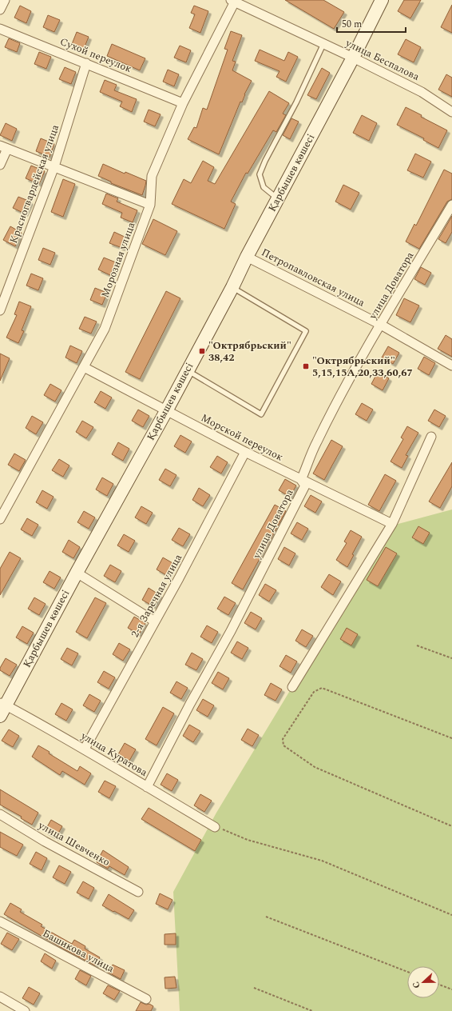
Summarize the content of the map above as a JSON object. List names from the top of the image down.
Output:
{
  "streets": {
    "main road": ["Қарбышев көшесі"],
    "street": [
      "Сухой переулок",
      "улица Беспалова",
      "Красногвардейская улица",
      "Морозная улица",
      "Петропавловская улица",
      "улица Доватора",
      "Морской переулок",
      "2-я Заречная улица",
      "улица Куратова",
      "улица Шевченко",
      "Башикова улица"
    ]
  },
  "crossings": [
    ["Сухой переулок", "Красногвардейская улица"],
    ["Сухой переулок", "Морозная улица"],
    ["улица Беспалова", "Қарбышев көшесі"],
    ["улица Беспалова", "Морозная улица"],
    ["Қарбышев көшесі", "Петропавловская улица"],
    ["Қарбышев көшесі", "Морской переулок"],
    ["Қарбышев көшесі", "улица Куратова"],
    ["Морозная улица", "Морской переулок"],
    ["Петропавловская улица", "улица Доватора"],
    ["улица Доватора", "Морской переулок"],
    ["улица Доватора", "улица Куратова"],
    ["Морской переулок", "2-я Заречная улица"],
    ["2-я Заречная улица", "улица Куратова"]
  ],
  "places": {
    "transit": ["\"Октрябрьский\" 38,42", "\"Октрябрьский\" 5,15,15А,20,33,60,67"]
  },
  "scale_bar": "50 m",
  "north": "left"
}
